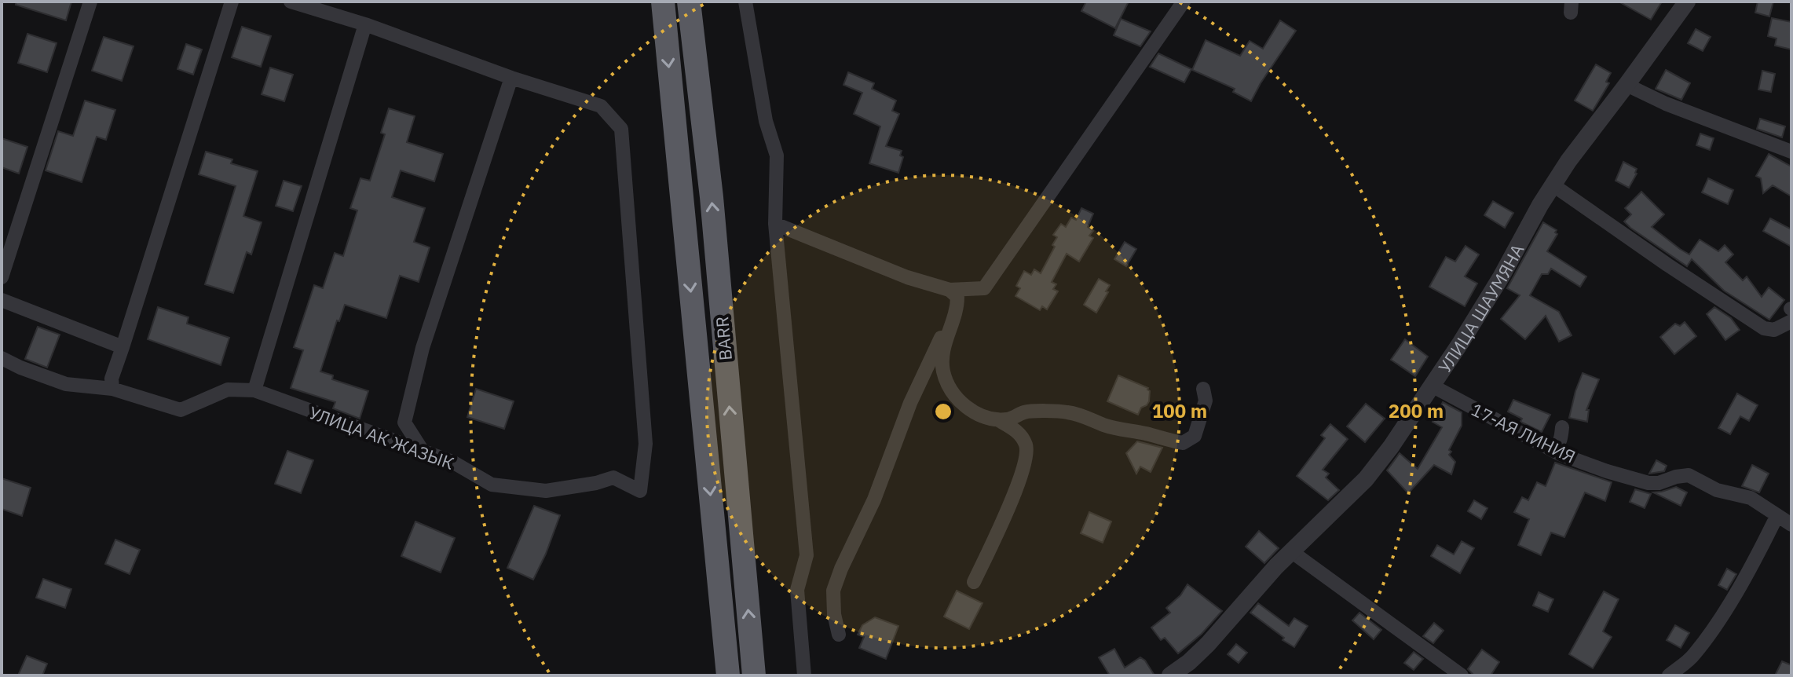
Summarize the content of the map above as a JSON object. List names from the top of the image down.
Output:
{
  "streets": {
    "highway": ["BARR"],
    "street": ["УЛИЦА ШАУМЯНА", "17-АЯ ЛИНИЯ", "УЛИЦА АК ЖАЗЫК"]
  },
  "crossings": [
    ["УЛИЦА ШАУМЯНА", "17-АЯ ЛИНИЯ"]
  ],
  "rings": ["100 m", "200 m"]
}
